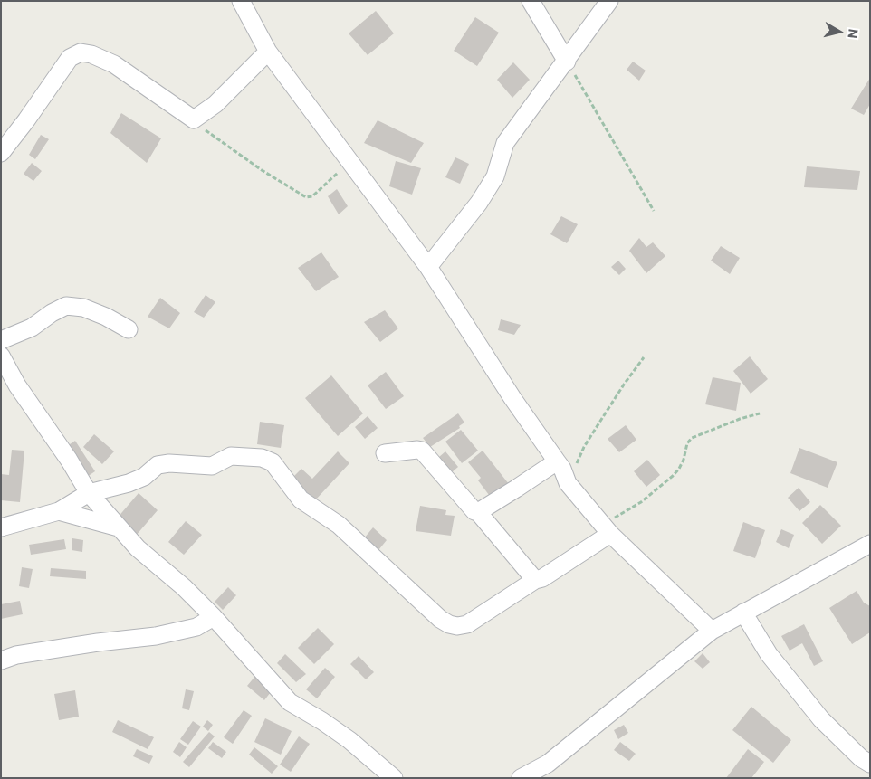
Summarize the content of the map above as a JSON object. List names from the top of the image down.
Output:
{
  "north": "right"
}
